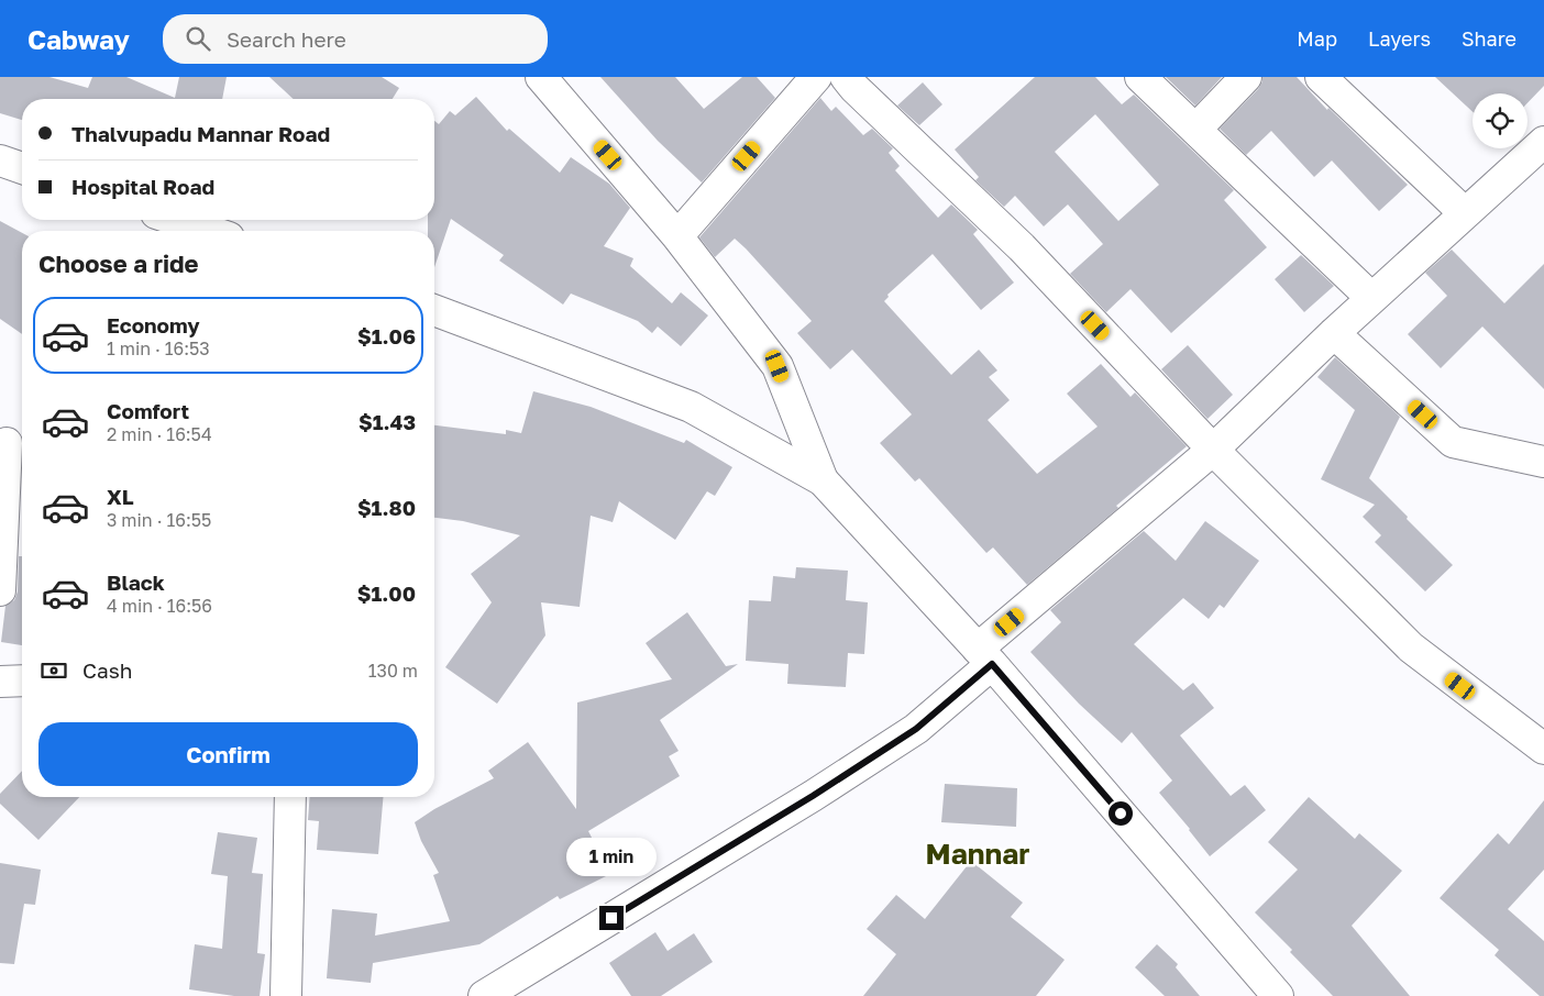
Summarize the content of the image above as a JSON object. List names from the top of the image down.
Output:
{
  "districts": ["Mannar"],
  "page": {
    "header": "Cabway",
    "search": "Search here",
    "nav": ["Map", "Layers", "Share"],
    "banner": ["Thalvupadu Mannar Road", "Hospital Road"],
    "heading": "Choose a ride",
    "list": [
      {
        "name": "Economy",
        "note": "1 min · 16:53",
        "value": "$1.06"
      },
      {
        "name": "Comfort",
        "note": "2 min · 16:54",
        "value": "$1.43"
      },
      {
        "name": "XL",
        "note": "3 min · 16:55",
        "value": "$1.80"
      },
      {
        "name": "Black",
        "note": "4 min · 16:56",
        "value": "$1.00"
      }
    ],
    "pay": ["Cash", "130 m"],
    "buttons": "Confirm",
    "bubble": "1 min"
  }
}
